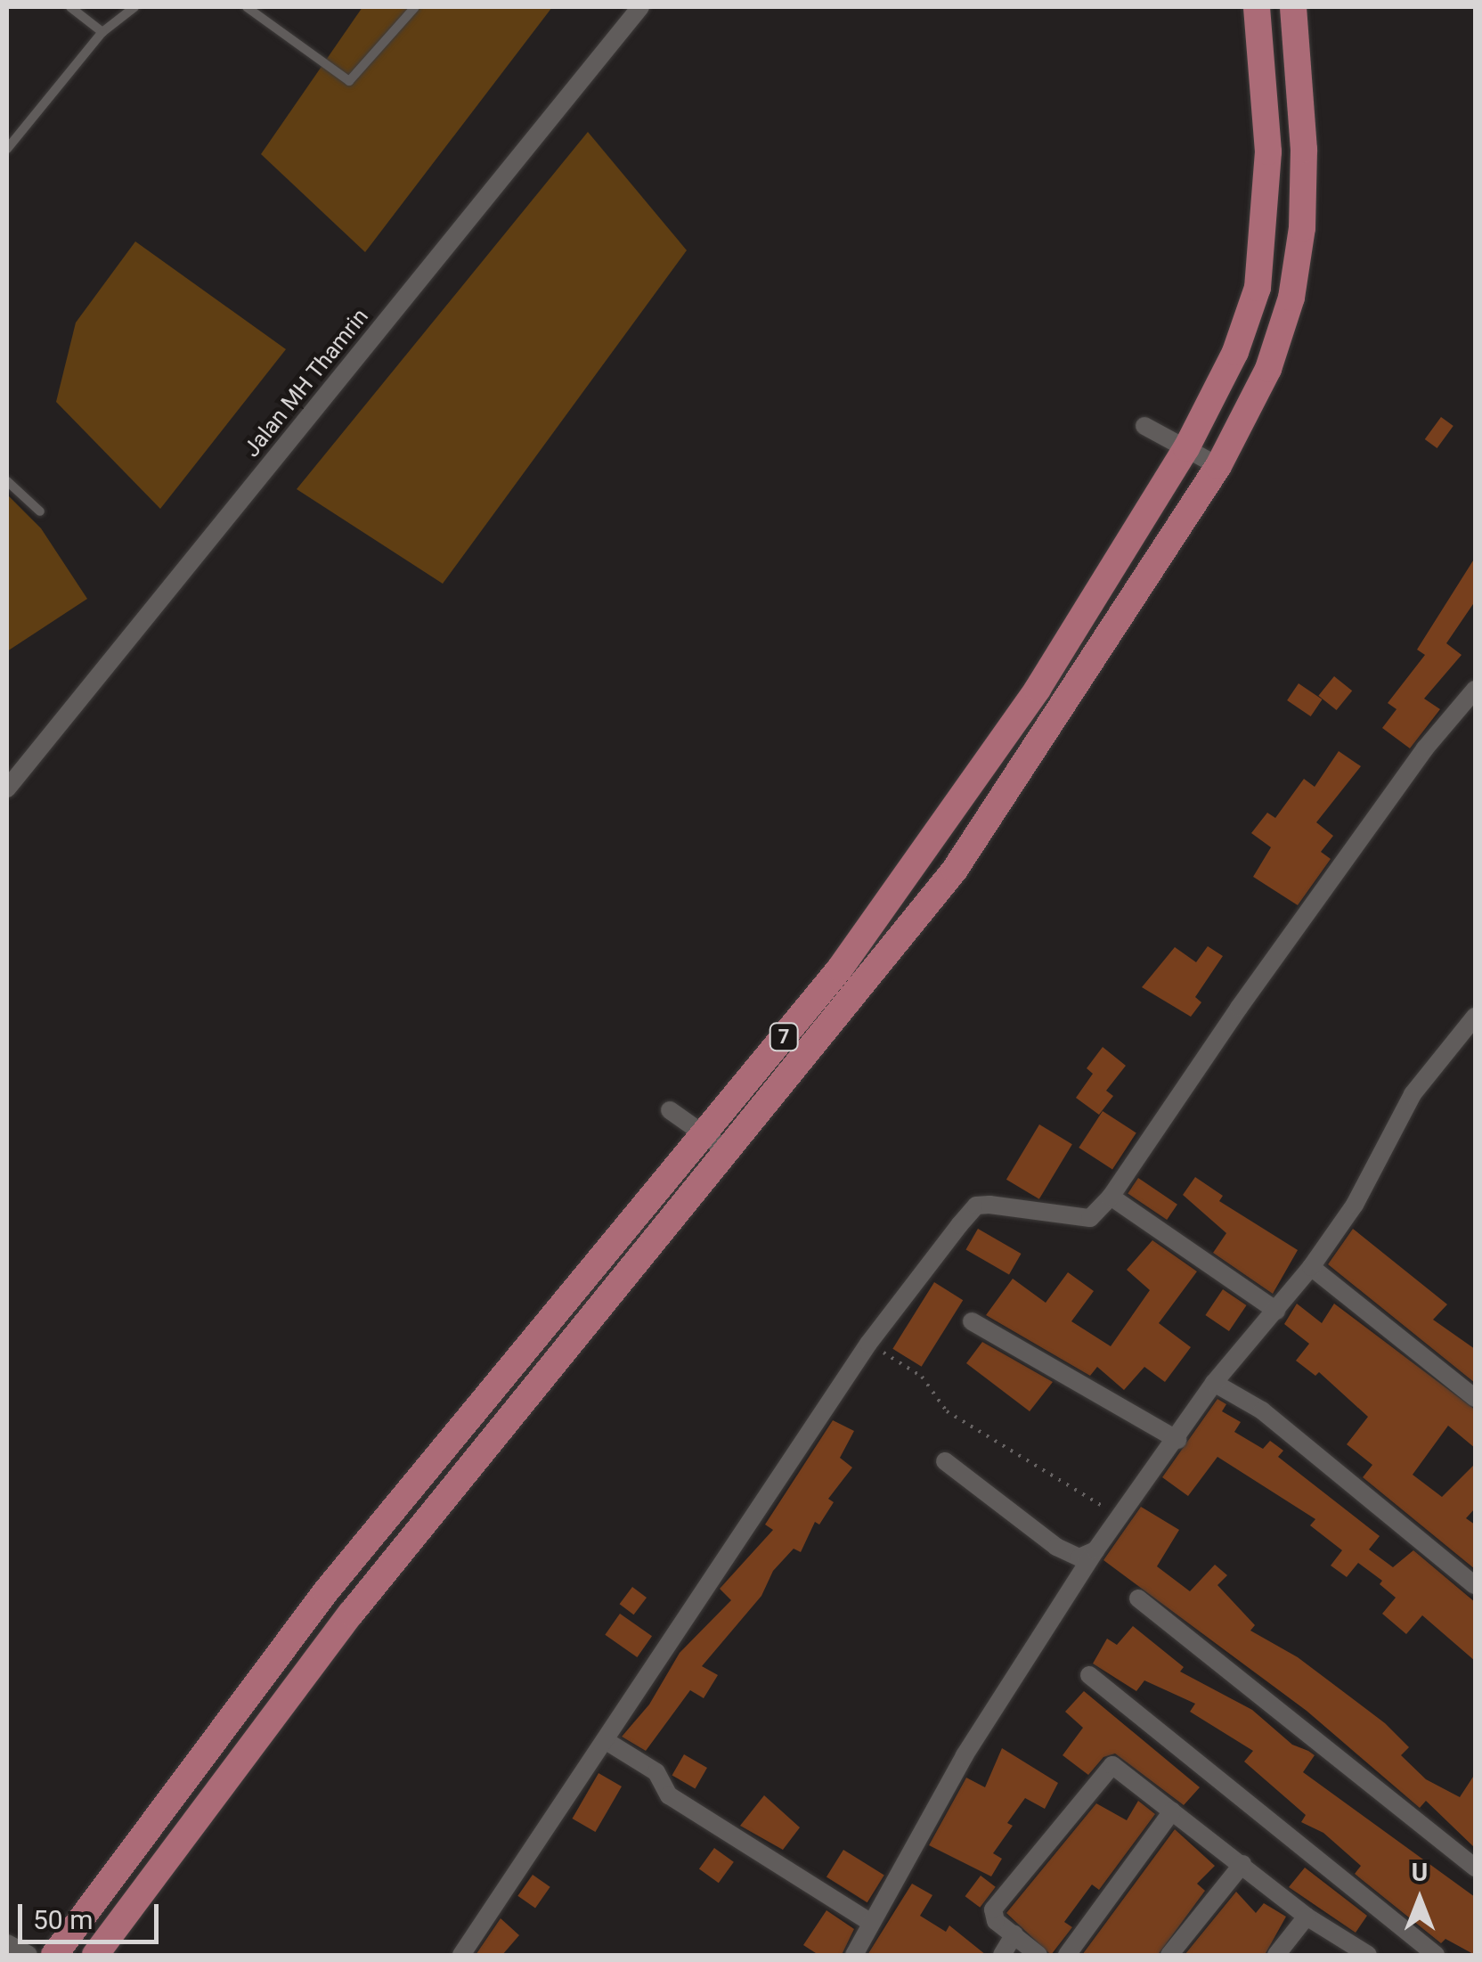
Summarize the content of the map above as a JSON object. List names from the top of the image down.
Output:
{
  "streets": {
    "highway": ["7"],
    "street": ["Jalan MH Thamrin"]
  },
  "scale_bar": "50 m",
  "north": "top"
}
